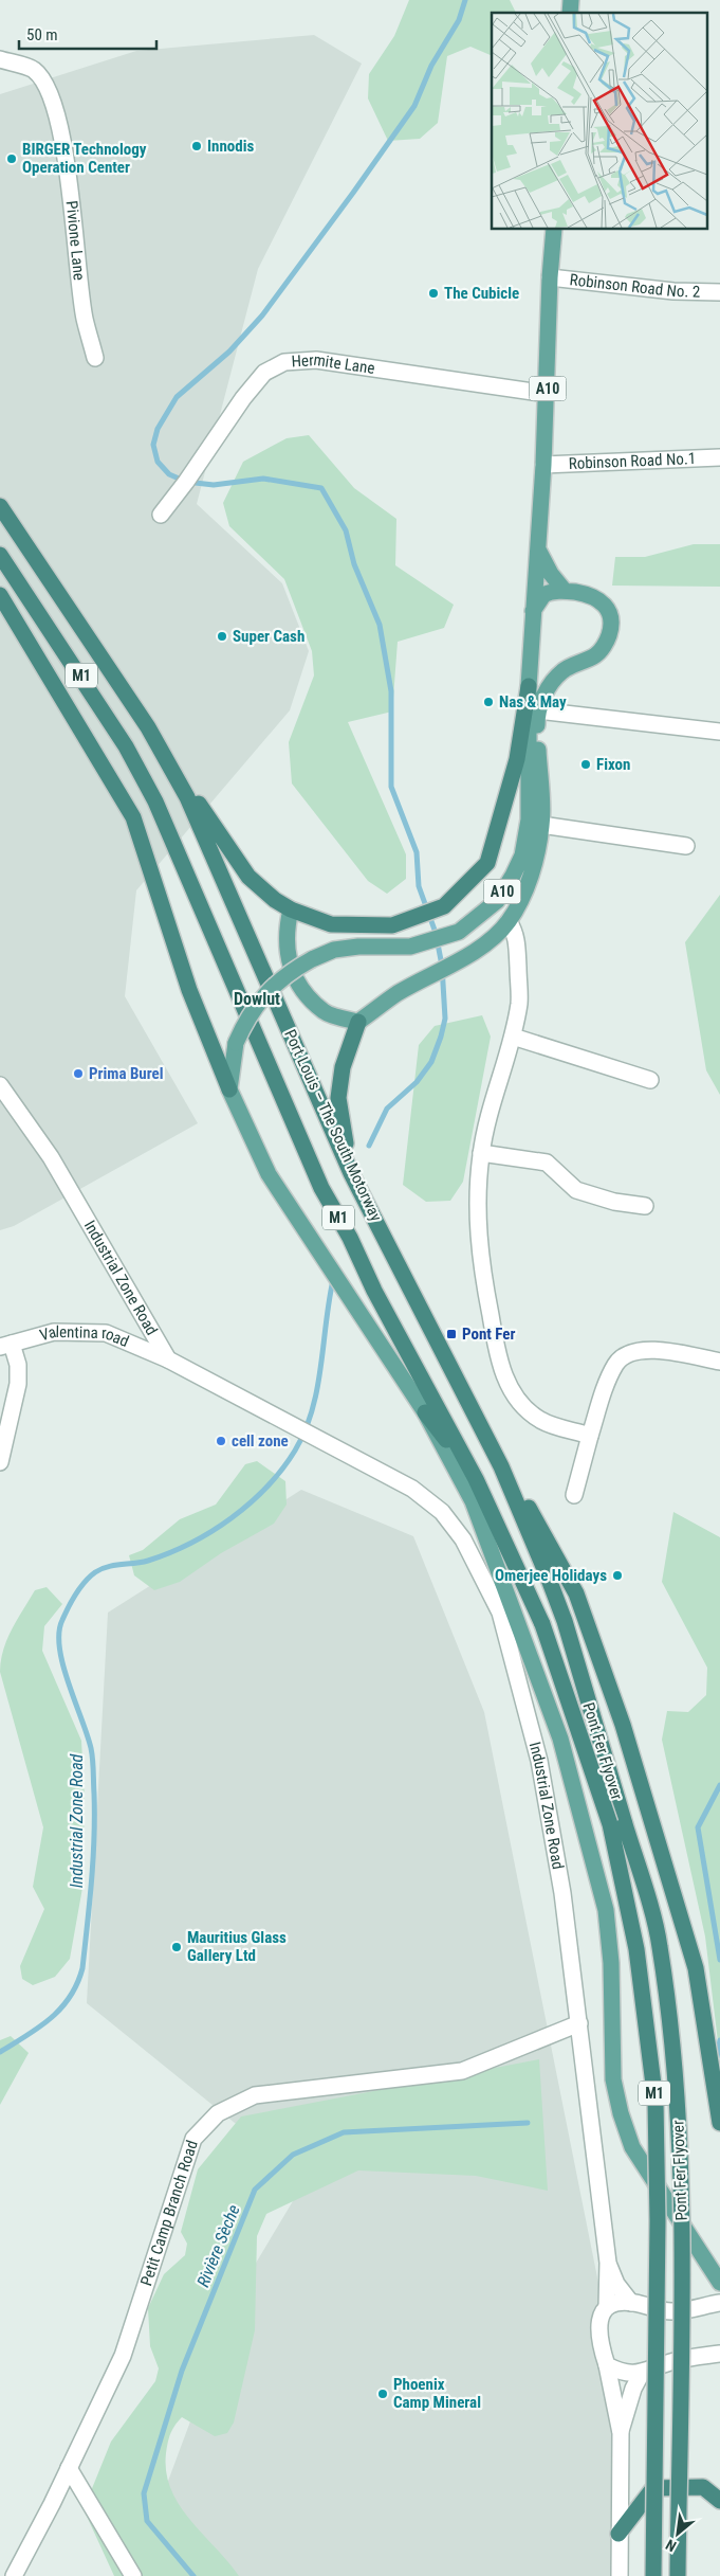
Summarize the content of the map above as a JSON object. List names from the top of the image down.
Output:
{
  "streets": {
    "highway": ["M1", "Port Louis – The South Motorway", "Pont Fer Flyover"],
    "main road": ["A10"],
    "street": [
      "Pivione Lane",
      "Robinson Road No. 2",
      "Hermite Lane",
      "Robinson Road No.1",
      "Industrial Zone Road",
      "Valentina road",
      "Petit Camp Branch Road"
    ]
  },
  "crossings": [
    ["Robinson Road No. 2", "A10"],
    ["Hermite Lane", "A10"],
    ["A10", "Robinson Road No.1"],
    ["Port Louis – The South Motorway", "Pont Fer Flyover"],
    ["Industrial Zone Road", "Valentina road"],
    ["Industrial Zone Road", "Petit Camp Branch Road"]
  ],
  "districts": ["Dowlut"],
  "water": ["Industrial Zone Road", "Rivière Sèche"],
  "places": {
    "other": [
      "Innodis",
      "BIRGER Technology Operation Center",
      "The Cubicle",
      "Super Cash",
      "Nas & May",
      "Fixon",
      "Prima Burel",
      "cell zone",
      "Omerjee Holidays",
      "Mauritius Glass Gallery Ltd",
      "Phoenix Camp Mineral"
    ],
    "transit": ["Pont Fer"]
  },
  "scale_bar": "50 m",
  "north": "bottom left"
}
